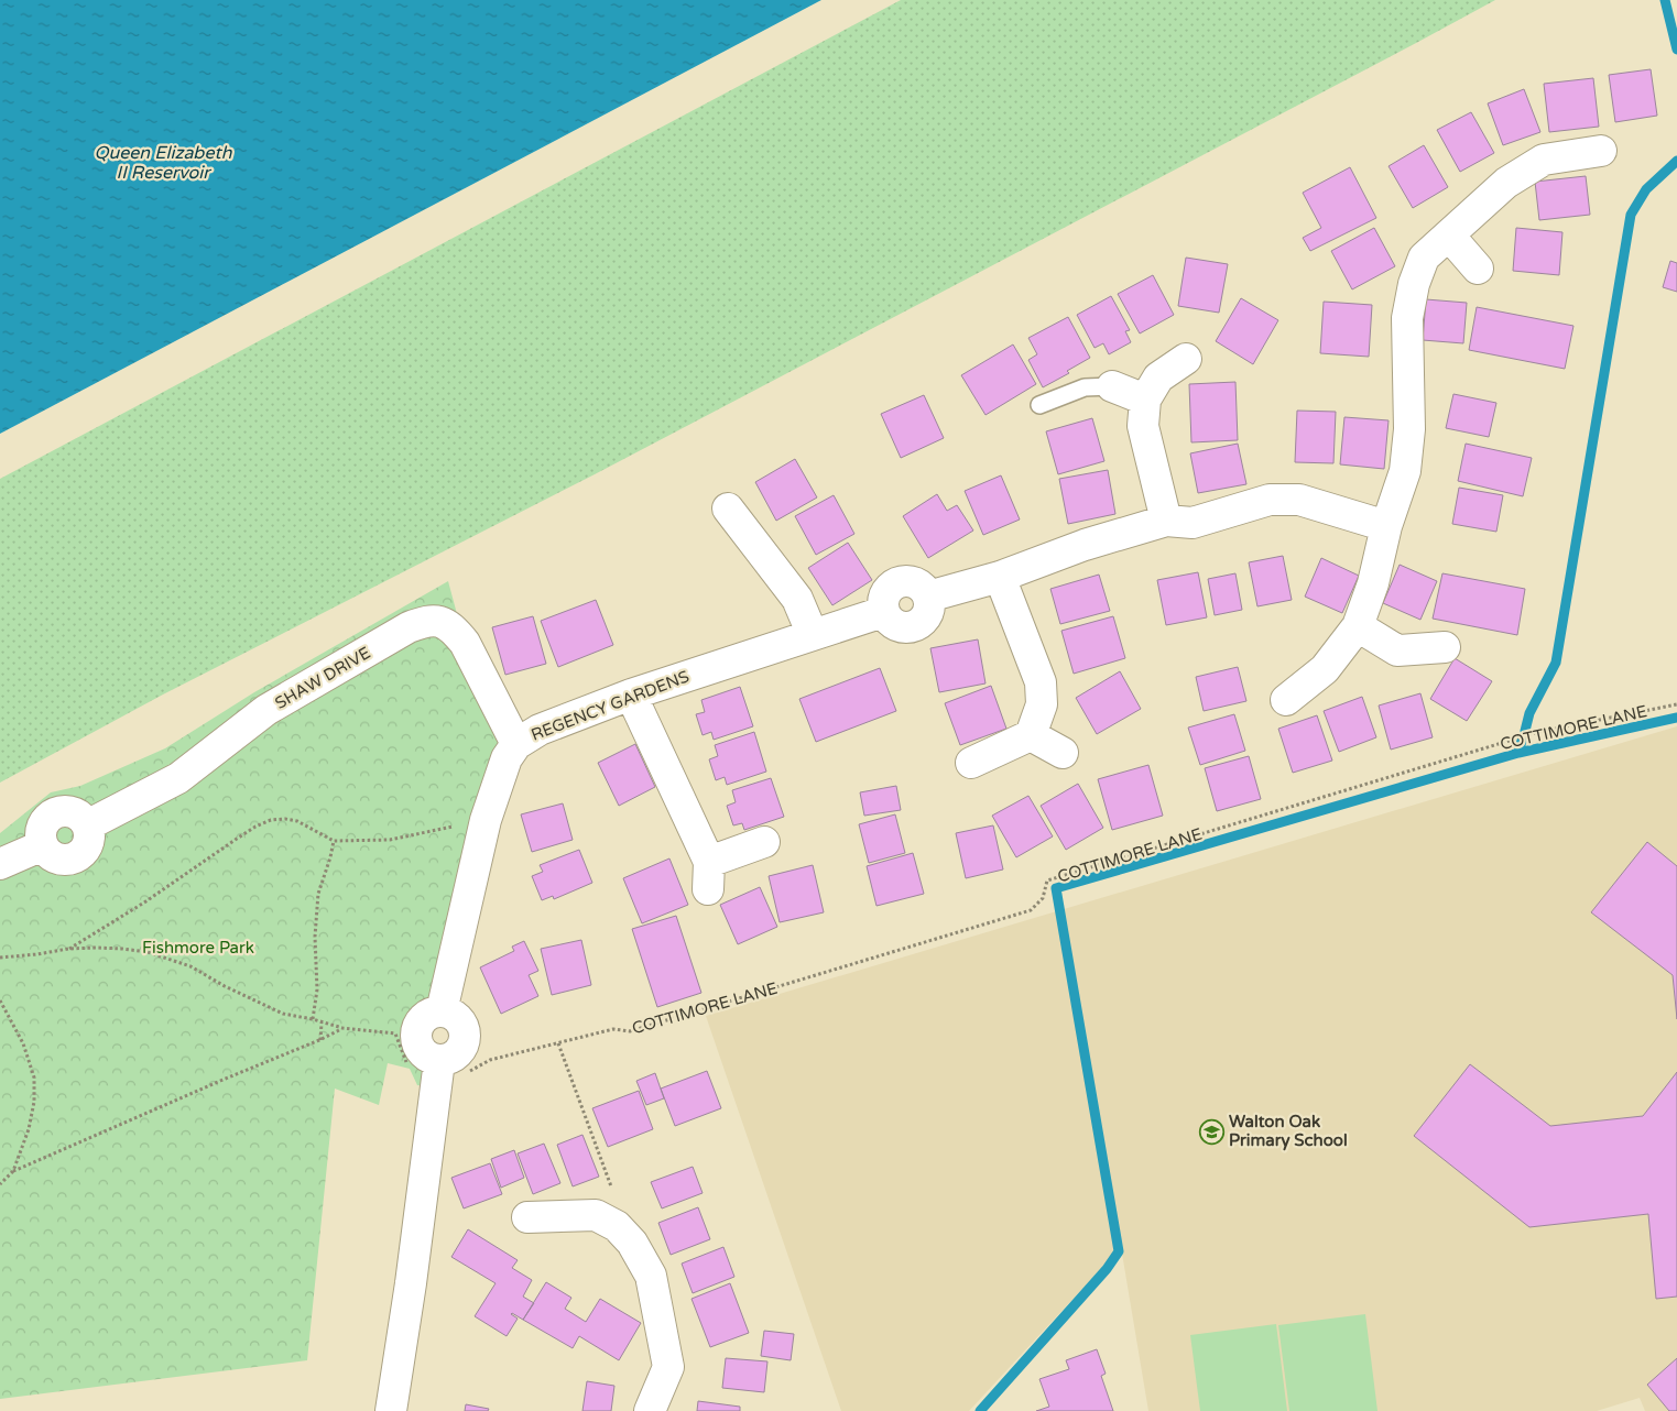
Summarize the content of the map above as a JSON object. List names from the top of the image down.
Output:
{
  "streets": {
    "street": ["SHAW DRIVE", "REGENCY GARDENS"],
    "path": ["COTTIMORE LANE"]
  },
  "crossings": [
    ["SHAW DRIVE", "REGENCY GARDENS"]
  ],
  "water": ["Queen Elizabeth II Reservoir"],
  "parks": ["Fishmore Park"],
  "places": {
    "school or university": ["Walton Oak Primary School"]
  }
}
